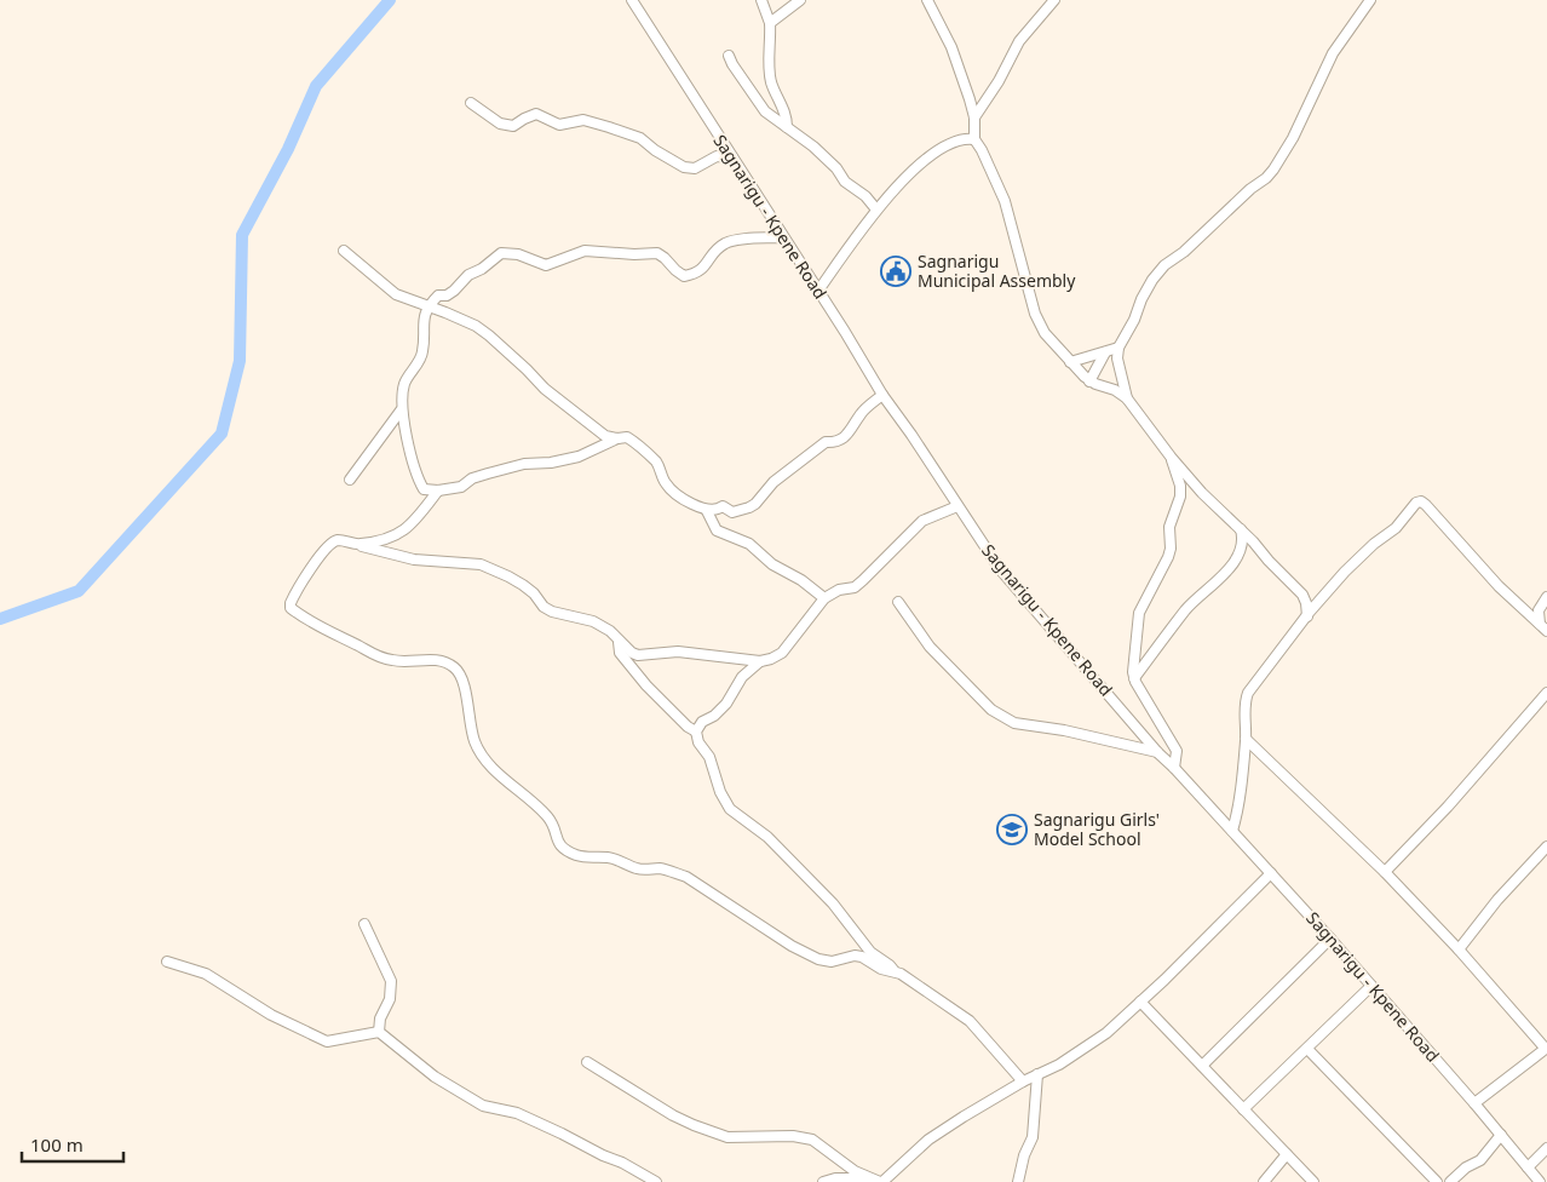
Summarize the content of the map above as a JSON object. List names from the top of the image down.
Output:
{
  "streets": {
    "street": ["Sagnarigu - Kpene Road"]
  },
  "places": {
    "public building": ["Sagnarigu Municipal Assembly"],
    "school or university": ["Sagnarigu Girls' Model School"]
  },
  "scale_bar": "100 m"
}
